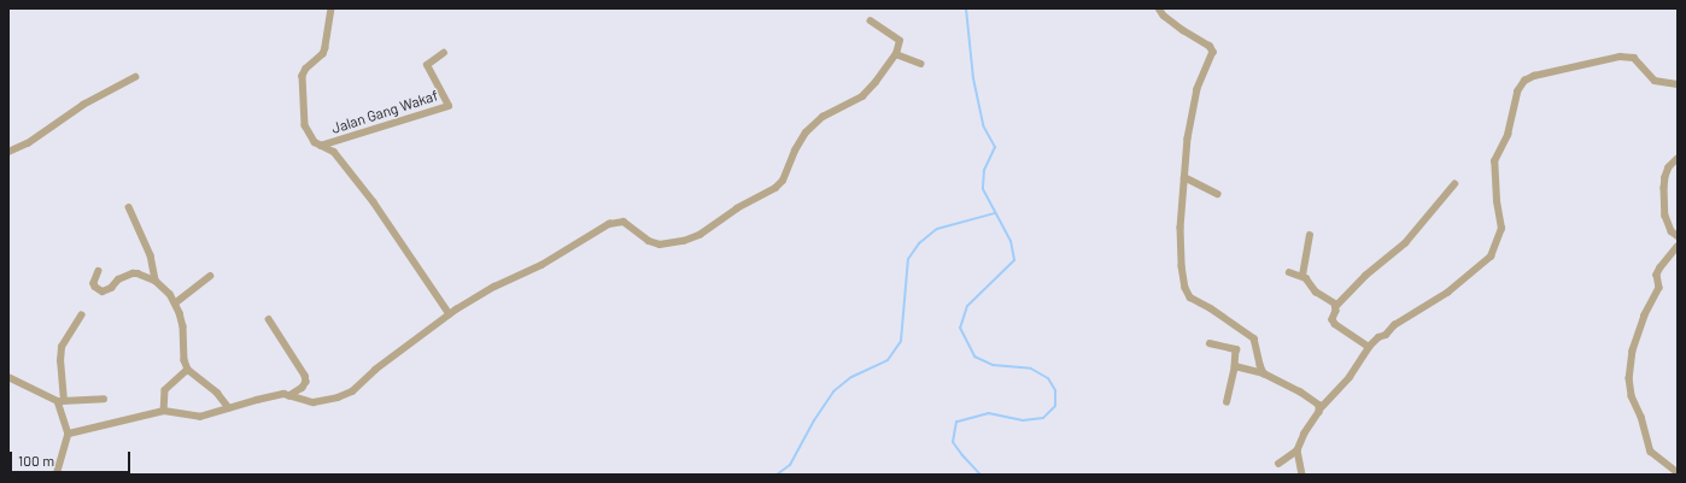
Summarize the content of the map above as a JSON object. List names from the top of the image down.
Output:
{
  "streets": {
    "street": ["Jalan Gang Wakaf"]
  },
  "scale_bar": "100 m"
}
